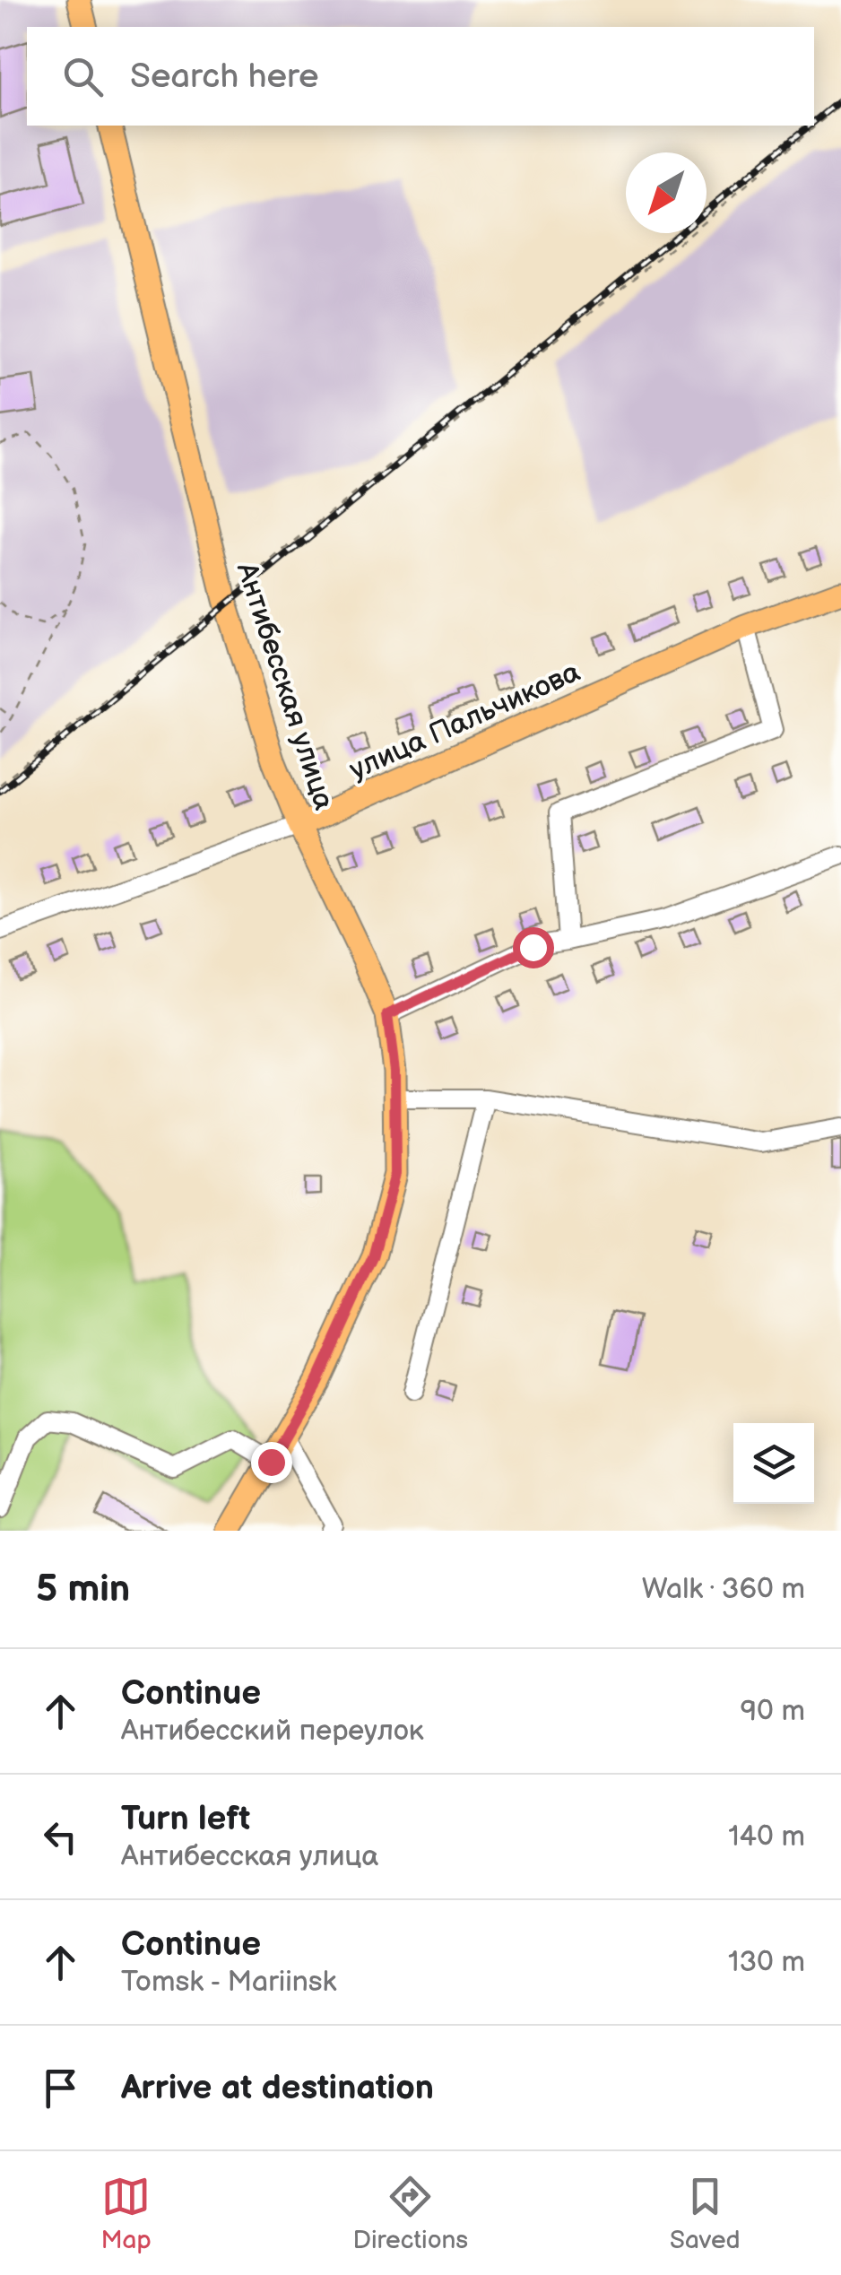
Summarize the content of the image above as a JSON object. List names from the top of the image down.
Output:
{
  "streets": {
    "main road": ["Антибесская улица", "улица Пальчикова"]
  },
  "crossings": [
    ["Антибесская улица", "улица Пальчикова"]
  ],
  "north": "bottom left",
  "page": {
    "search": "Search here",
    "heading": ["5 min", "Walk · 360 m"],
    "list": [
      ["Continue", "Антибесский переулок", "90 m"],
      ["Turn left", "Антибесская улица", "140 m"],
      ["Continue", "Tomsk - Mariinsk", "130 m"],
      "Arrive at destination"
    ],
    "nav": ["Map", "Directions", "Saved"]
  }
}
